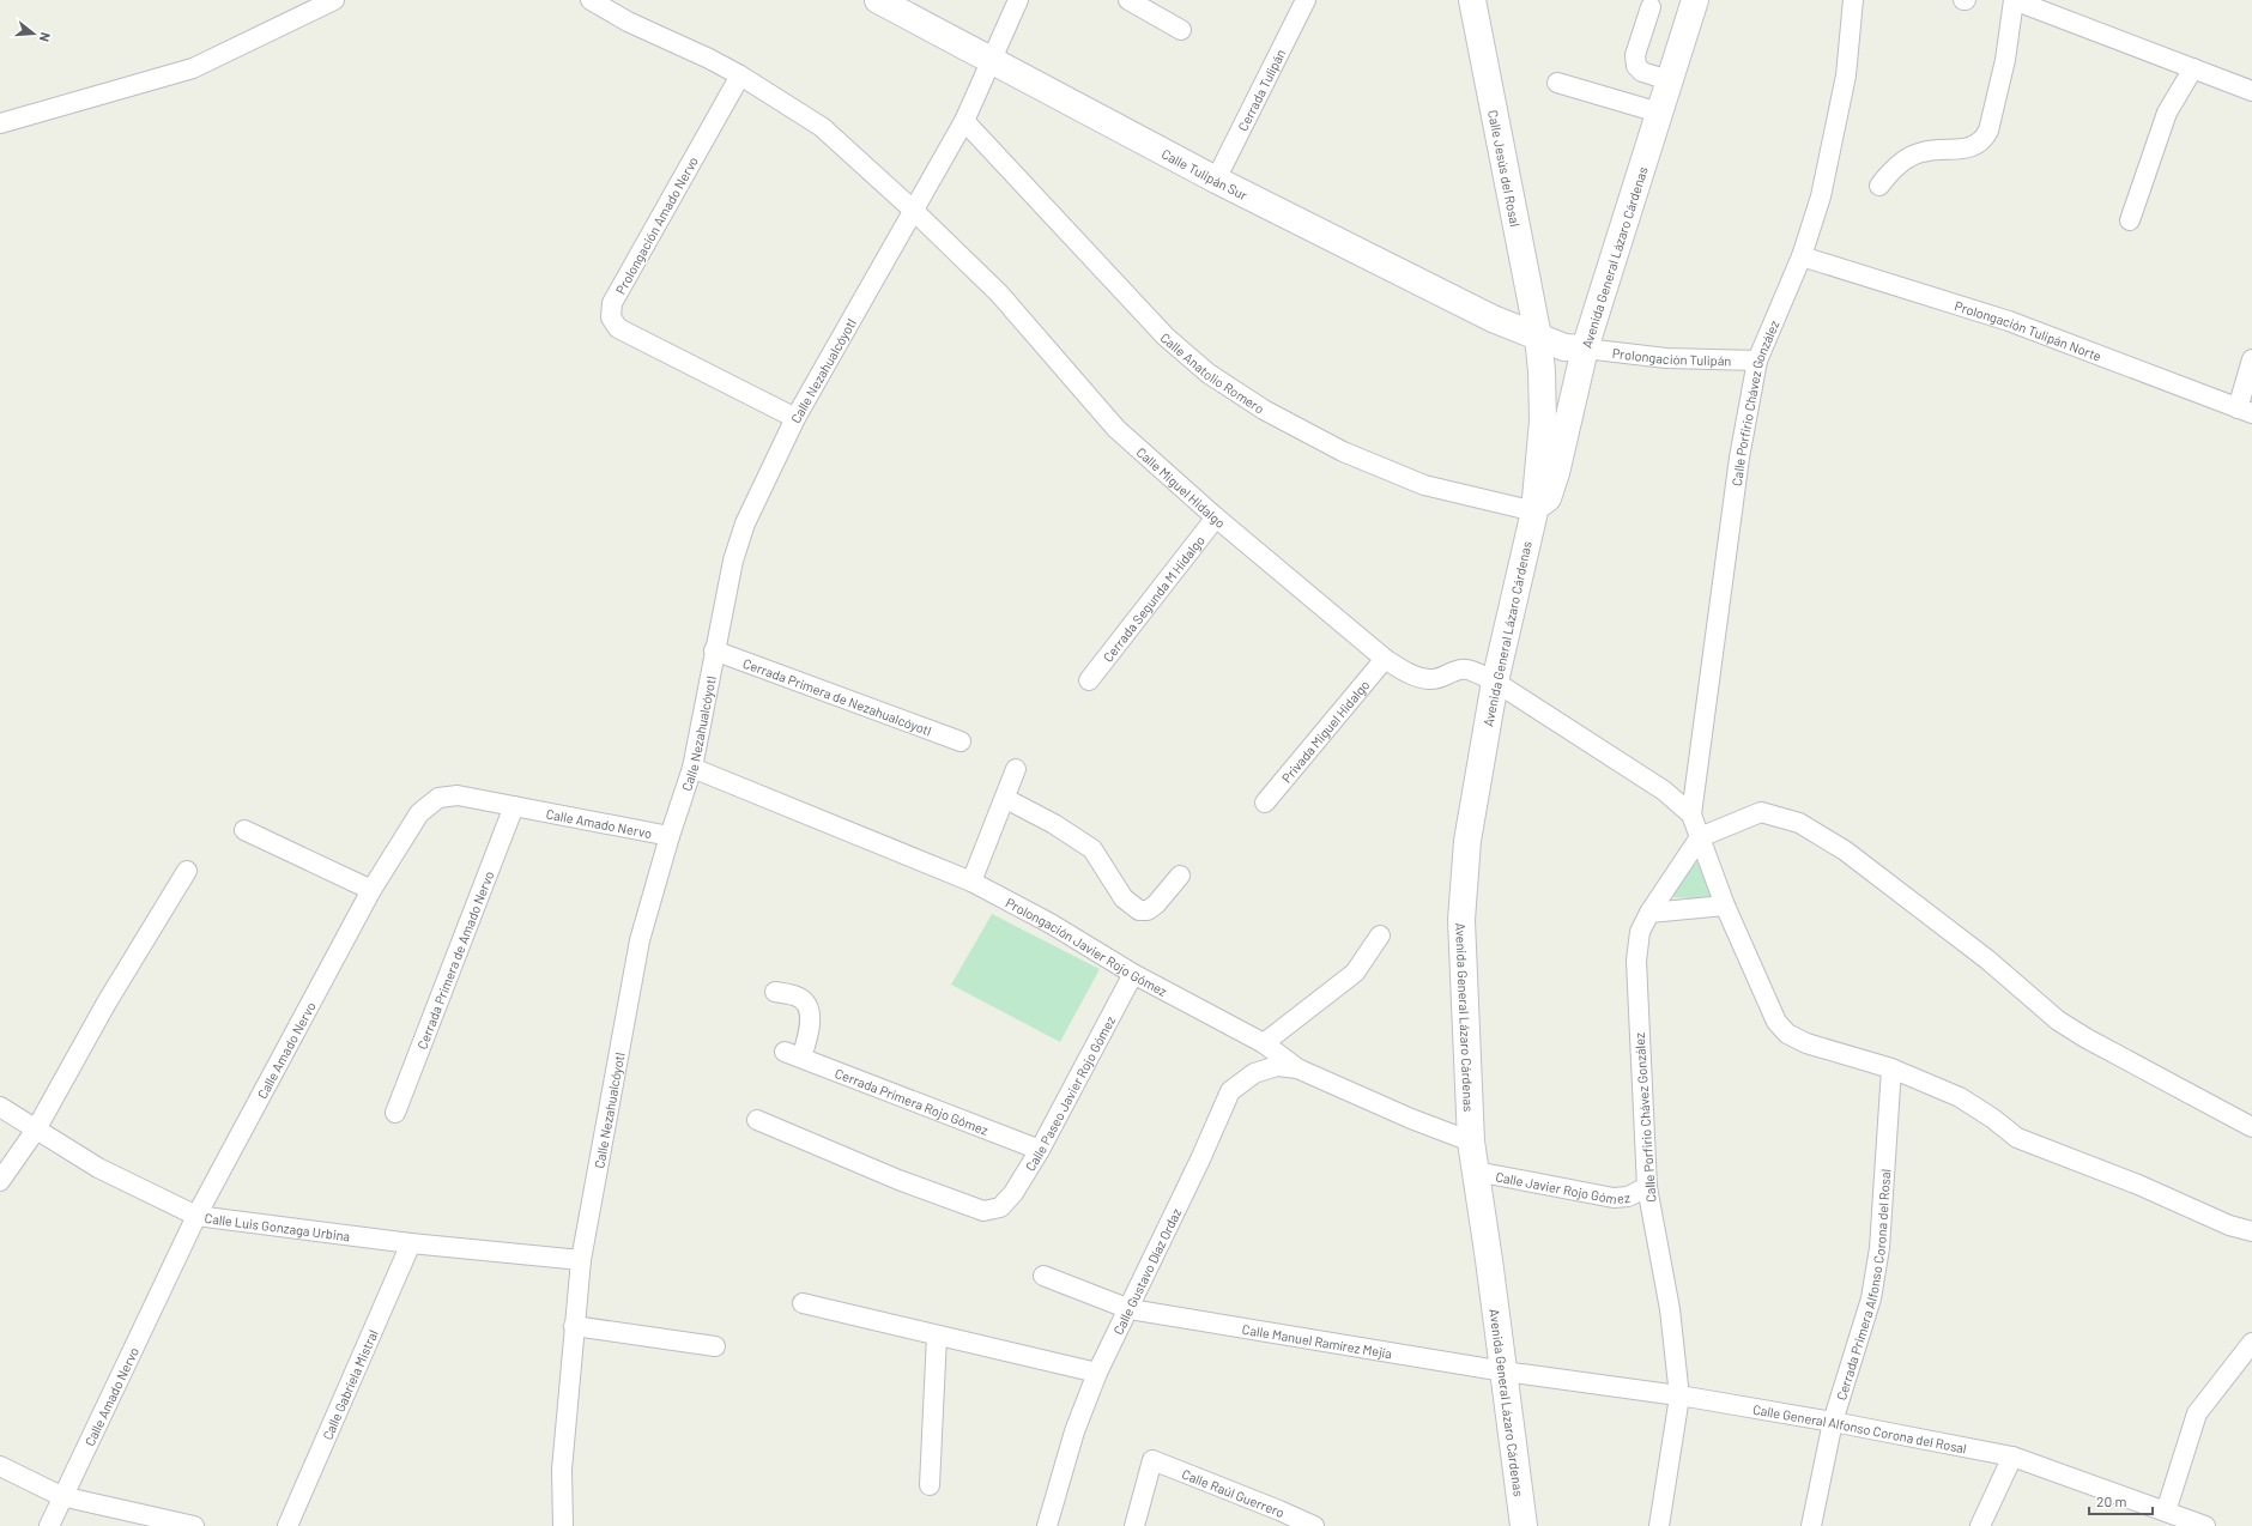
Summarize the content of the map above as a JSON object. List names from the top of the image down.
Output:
{
  "streets": {
    "street": [
      "Cerrada Tulipán",
      "Calle Jesús del Rosal",
      "Calle Tulipán Sur",
      "Prolongación Amado Nervo",
      "Avenida General Lázaro Cárdenas",
      "Prolongación Tulipán Norte",
      "Prolongación Tulipán",
      "Calle Nezahualcóyotl",
      "Calle Anatolio Romero",
      "Calle Porfirio Chávez González",
      "Calle Miguel Hidalgo",
      "Cerrada Segunda M Hidalgo",
      "Cerrada Primera de Nezahualcóyotl",
      "Privada Miguel Hidalgo",
      "Calle Amado Nervo",
      "Prolongación Javier Rojo Gómez",
      "Cerrada Primera de Amado Nervo",
      "Calle Paseo Javier Rojo Gómez",
      "Cerrada Primera Rojo Gómez",
      "Calle Javier Rojo Gómez",
      "Calle Luis Gonzaga Urbina",
      "Calle Gustavo Díaz Ordaz",
      "Cerrada Primera Alfonso Corona del Rosal",
      "Calle Manuel Ramírez Mejía",
      "Calle Gabriela Mistral",
      "Calle General Alfonso Corona del Rosal",
      "Calle Raúl Guerrero"
    ]
  },
  "crossings": [
    ["Cerrada Tulipán", "Calle Tulipán Sur"],
    ["Calle Jesús del Rosal", "Calle Tulipán Sur"],
    ["Calle Jesús del Rosal", "Avenida General Lázaro Cárdenas"],
    ["Calle Tulipán Sur", "Avenida General Lázaro Cárdenas"],
    ["Calle Tulipán Sur", "Prolongación Tulipán"],
    ["Calle Tulipán Sur", "Calle Nezahualcóyotl"],
    ["Prolongación Amado Nervo", "Calle Nezahualcóyotl"],
    ["Prolongación Amado Nervo", "Calle Miguel Hidalgo"],
    ["Avenida General Lázaro Cárdenas", "Prolongación Tulipán"],
    ["Avenida General Lázaro Cárdenas", "Calle Anatolio Romero"],
    ["Avenida General Lázaro Cárdenas", "Calle Miguel Hidalgo"],
    ["Avenida General Lázaro Cárdenas", "Prolongación Javier Rojo Gómez"],
    ["Avenida General Lázaro Cárdenas", "Calle Javier Rojo Gómez"],
    ["Avenida General Lázaro Cárdenas", "Calle Manuel Ramírez Mejía"],
    ["Avenida General Lázaro Cárdenas", "Calle General Alfonso Corona del Rosal"],
    ["Prolongación Tulipán Norte", "Calle Porfirio Chávez González"],
    ["Prolongación Tulipán", "Calle Porfirio Chávez González"],
    ["Calle Nezahualcóyotl", "Calle Anatolio Romero"],
    ["Calle Nezahualcóyotl", "Calle Miguel Hidalgo"],
    ["Calle Nezahualcóyotl", "Cerrada Primera de Nezahualcóyotl"],
    ["Calle Nezahualcóyotl", "Calle Amado Nervo"],
    ["Calle Nezahualcóyotl", "Prolongación Javier Rojo Gómez"],
    ["Calle Nezahualcóyotl", "Calle Luis Gonzaga Urbina"],
    ["Calle Porfirio Chávez González", "Calle Miguel Hidalgo"],
    ["Calle Porfirio Chávez González", "Calle Javier Rojo Gómez"],
    ["Calle Porfirio Chávez González", "Calle General Alfonso Corona del Rosal"],
    ["Calle Miguel Hidalgo", "Cerrada Segunda M Hidalgo"],
    ["Calle Miguel Hidalgo", "Privada Miguel Hidalgo"],
    ["Calle Amado Nervo", "Cerrada Primera de Amado Nervo"],
    ["Calle Amado Nervo", "Calle Luis Gonzaga Urbina"],
    ["Prolongación Javier Rojo Gómez", "Calle Paseo Javier Rojo Gómez"],
    ["Prolongación Javier Rojo Gómez", "Calle Gustavo Díaz Ordaz"],
    ["Calle Paseo Javier Rojo Gómez", "Cerrada Primera Rojo Gómez"],
    ["Calle Luis Gonzaga Urbina", "Calle Gabriela Mistral"],
    ["Calle Gustavo Díaz Ordaz", "Calle Manuel Ramírez Mejía"],
    ["Cerrada Primera Alfonso Corona del Rosal", "Calle General Alfonso Corona del Rosal"],
    ["Calle Manuel Ramírez Mejía", "Calle General Alfonso Corona del Rosal"]
  ],
  "scale_bar": "20 m",
  "north": "right"
}
